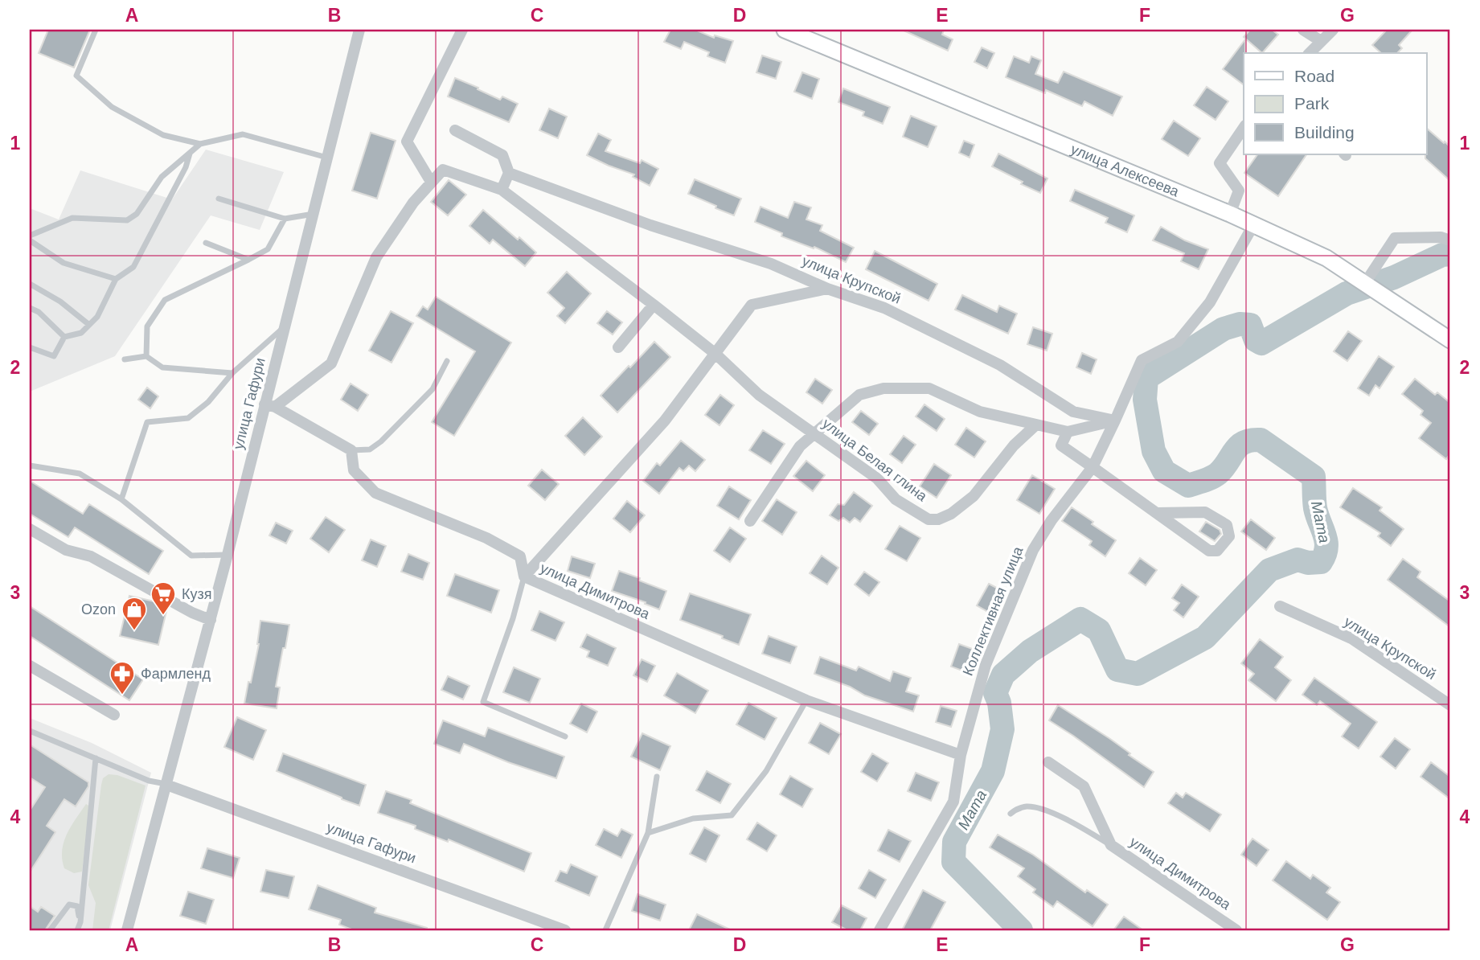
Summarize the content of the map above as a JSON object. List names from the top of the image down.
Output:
{
  "streets": {
    "main road": ["улица Алексеева"],
    "street": [
      "улица Крупской",
      "улица Гафури",
      "улица Белая глина",
      "улица Димитрова",
      "Коллективная улица"
    ]
  },
  "crossings": [
    ["улица Димитрова", "Коллективная улица"]
  ],
  "water": ["Мата"],
  "places": {
    "supermarket": ["Кузя"],
    "shop": ["Ozon"],
    "pharmacy": ["Фармленд"]
  },
  "legend": ["Road", "Park", "Building"],
  "grid": {
    "columns": [
      "A",
      "B",
      "C",
      "D",
      "E",
      "F",
      "G"
    ],
    "rows": [
      "1",
      "2",
      "3",
      "4"
    ]
  }
}
